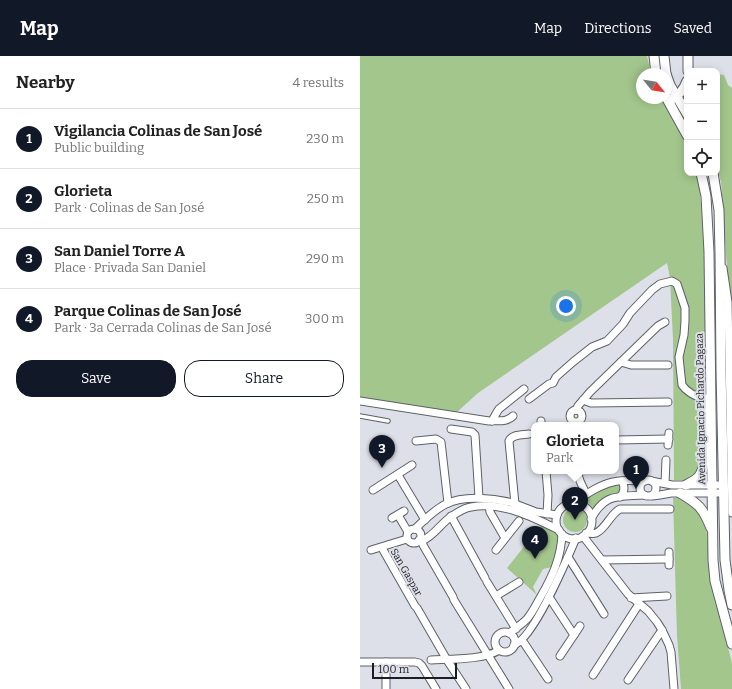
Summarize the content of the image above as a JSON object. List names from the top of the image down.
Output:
{
  "streets": {
    "main road": ["Avenida Ignacio Pichardo Pagaza"],
    "street": ["San Gaspar"]
  },
  "scale_bar": "100 m",
  "north": "bottom right",
  "page": {
    "header": "Map",
    "nav": ["Map", "Directions", "Saved"],
    "heading": ["Nearby", "4 results"],
    "map_buttons": ["+", "−"],
    "list": [
      {
        "mark": "1",
        "name": "Vigilancia Colinas de San José",
        "note": "Public building",
        "value": "230 m"
      },
      {
        "mark": "2",
        "name": "Glorieta",
        "note": "Park · Colinas de San José",
        "value": "250 m"
      },
      {
        "mark": "3",
        "name": "San Daniel Torre A",
        "note": "Place · Privada San Daniel",
        "value": "290 m"
      },
      {
        "mark": "4",
        "name": "Parque Colinas de San José",
        "note": "Park · 3a Cerrada Colinas de San José",
        "value": "300 m"
      }
    ],
    "buttons": ["Save", "Share"],
    "popup": ["Glorieta", "Park"],
    "pins": [
      "3",
      "1",
      "2",
      "4"
    ],
    "scale": "100 m"
  }
}
